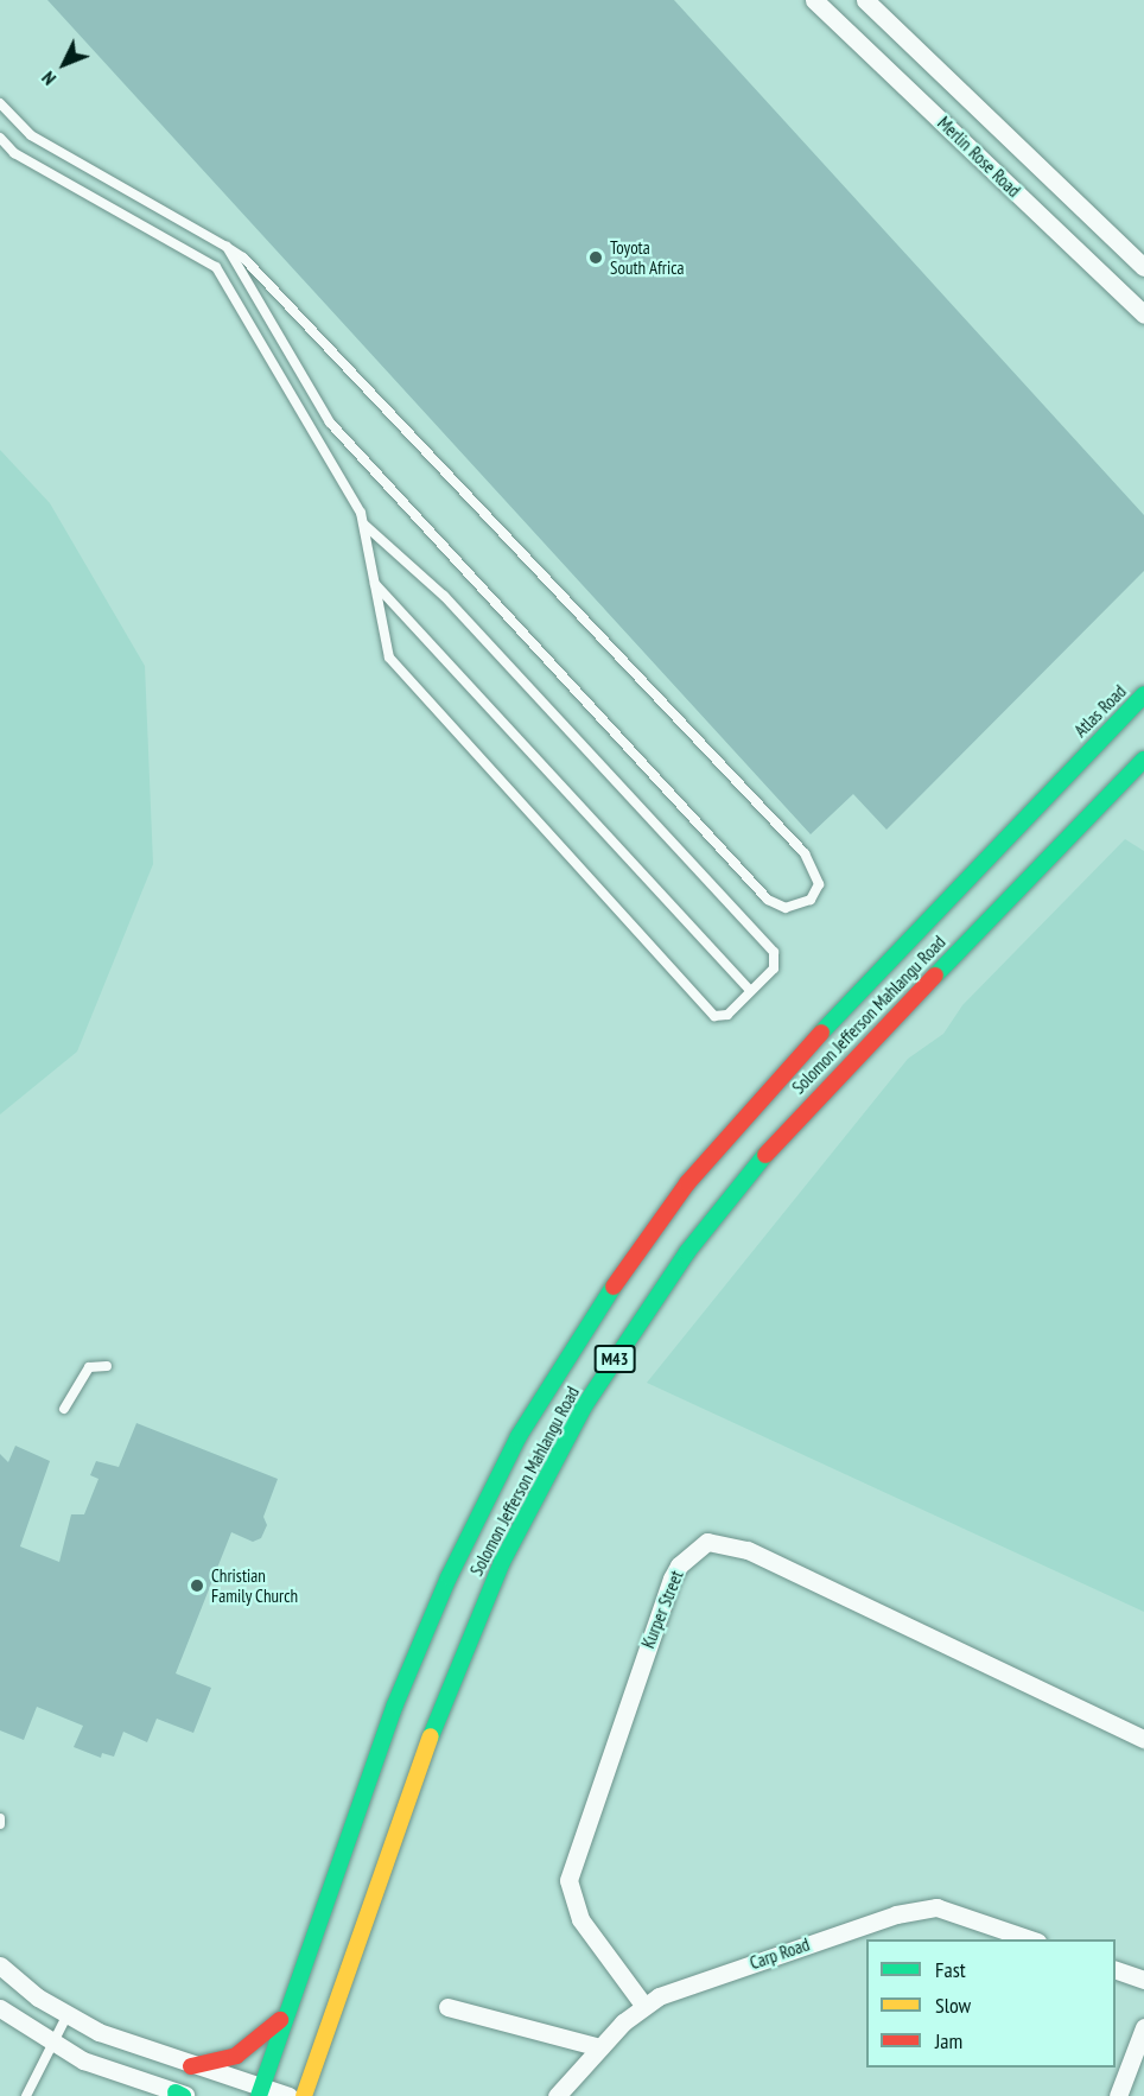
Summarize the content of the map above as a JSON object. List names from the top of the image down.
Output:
{
  "streets": {
    "main road": ["Atlas Road", "Solomon Jefferson Mahlangu Road", "M43"],
    "street": ["Merlin Rose Road", "Kurper Street", "Carp Road"]
  },
  "crossings": [
    ["Atlas Road", "Solomon Jefferson Mahlangu Road"],
    ["Kurper Street", "Carp Road"]
  ],
  "places": ["Toyota South Africa", "Christian Family Church"],
  "legend": ["Fast", "Slow", "Jam"],
  "north": "bottom left"
}
